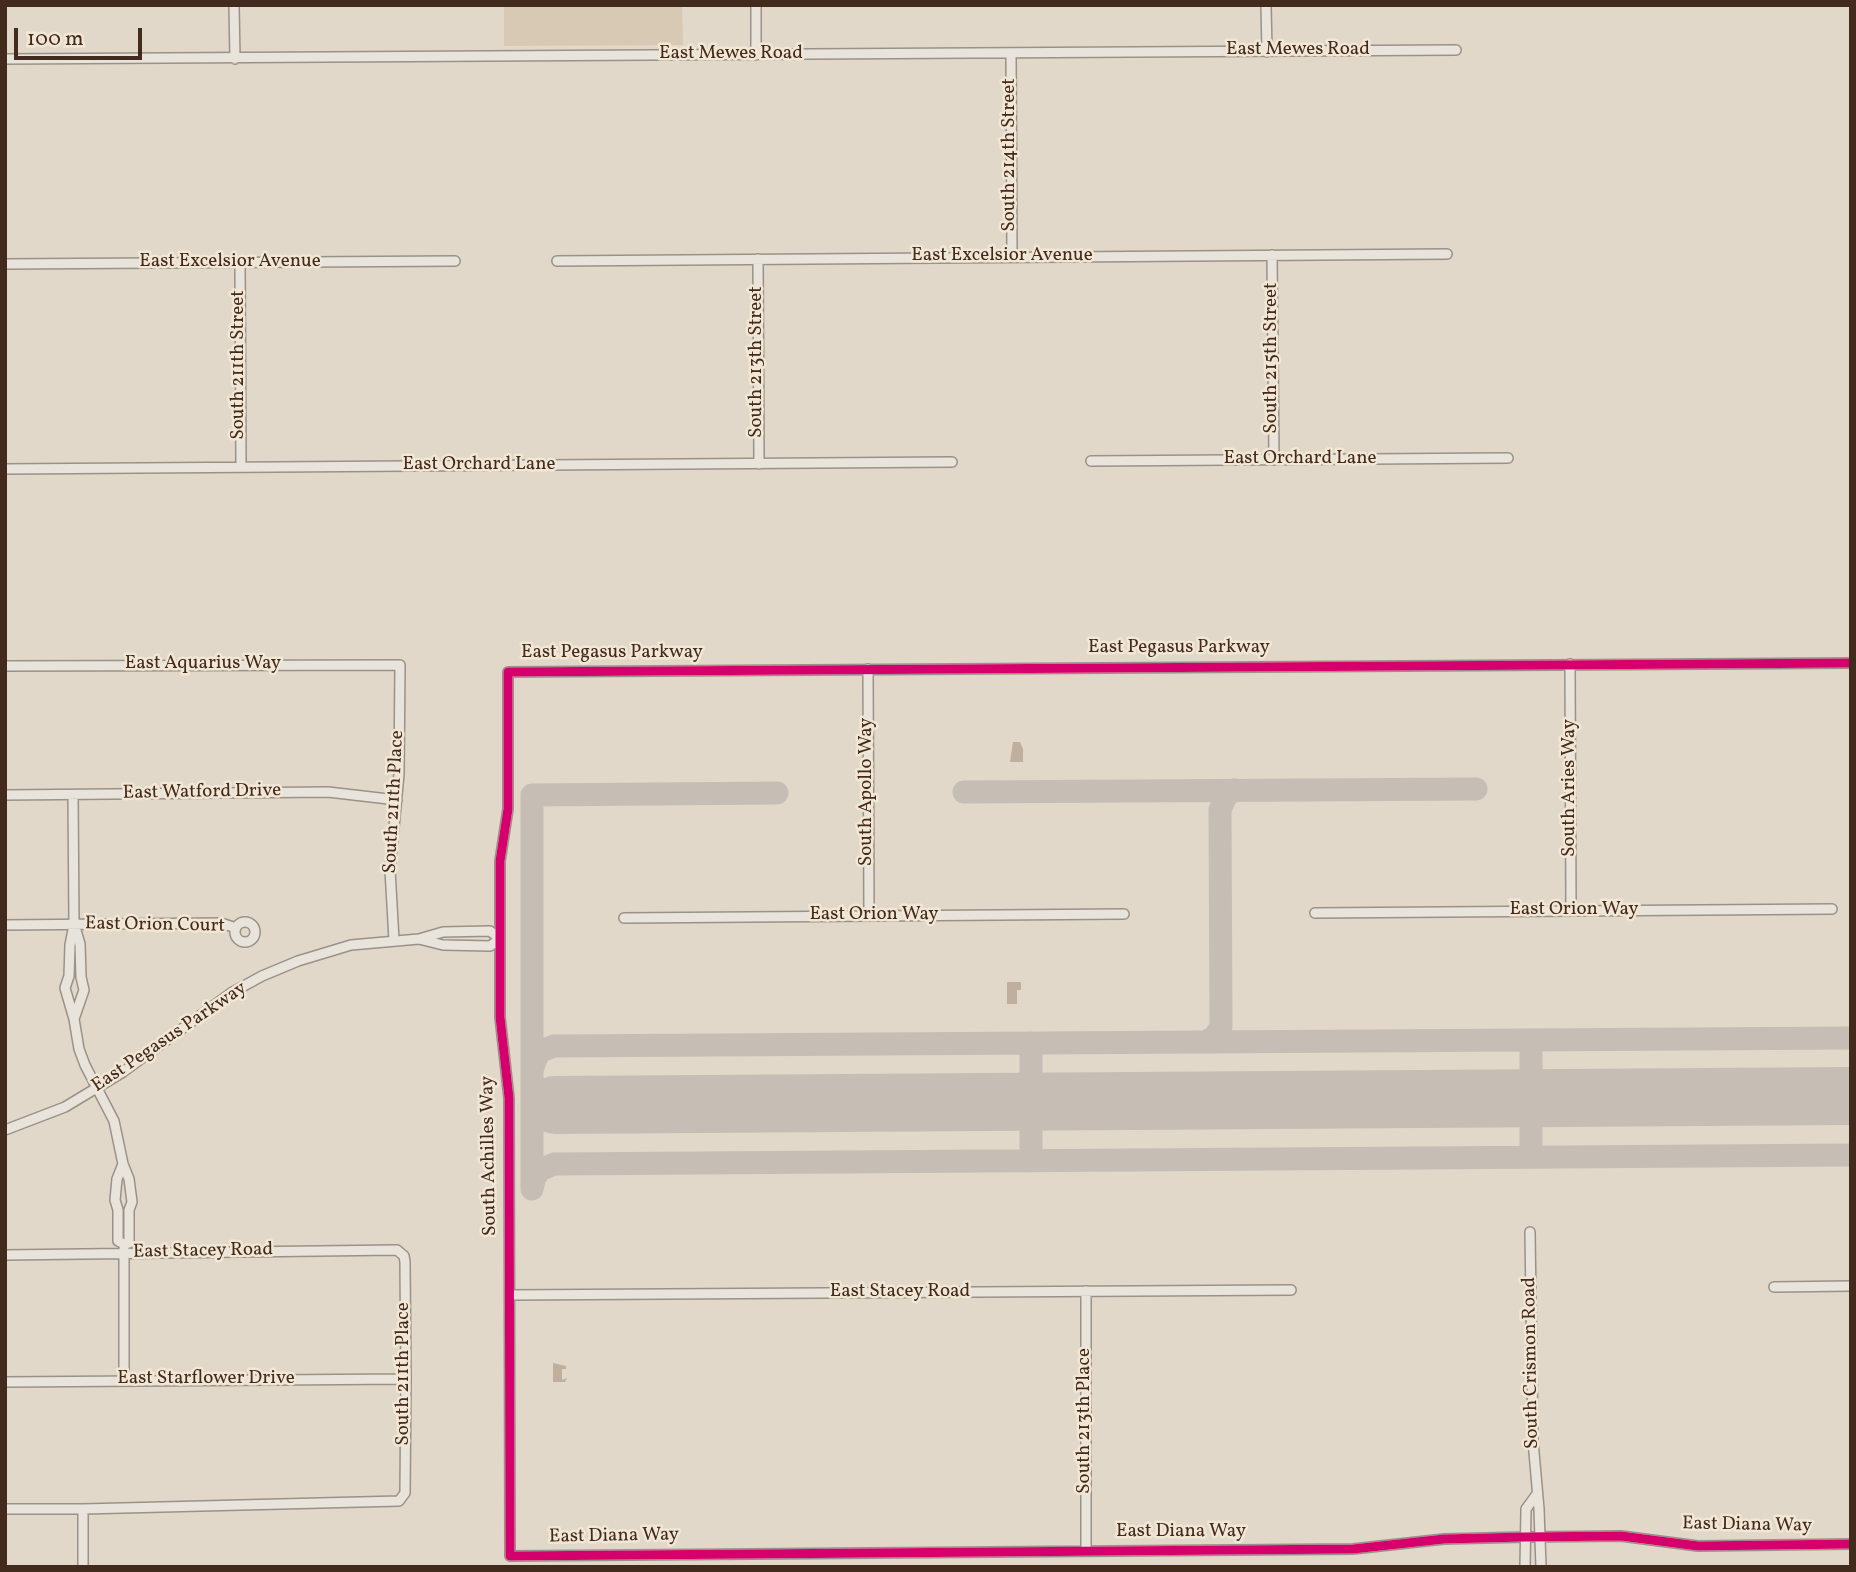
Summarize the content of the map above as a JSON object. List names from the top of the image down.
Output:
{
  "streets": {
    "street": [
      "East Mewes Road",
      "South 214th Street",
      "East Excelsior Avenue",
      "South 215th Street",
      "South 213th Street",
      "South 211th Street",
      "East Orchard Lane",
      "East Pegasus Parkway",
      "East Aquarius Way",
      "South Aries Way",
      "South Apollo Way",
      "East Watford Drive",
      "South 211th Place",
      "East Orion Way",
      "East Orion Court",
      "South Achilles Way",
      "East Stacey Road",
      "South Crismon Road",
      "East Starflower Drive",
      "South 213th Place",
      "East Diana Way"
    ]
  },
  "crossings": [
    ["East Mewes Road", "South 214th Street"],
    ["South 214th Street", "East Excelsior Avenue"],
    ["East Excelsior Avenue", "South 215th Street"],
    ["East Excelsior Avenue", "South 213th Street"],
    ["East Excelsior Avenue", "South 211th Street"],
    ["South 215th Street", "East Orchard Lane"],
    ["South 213th Street", "East Orchard Lane"],
    ["South 211th Street", "East Orchard Lane"],
    ["East Pegasus Parkway", "South Aries Way"],
    ["East Pegasus Parkway", "South Apollo Way"],
    ["East Pegasus Parkway", "South 211th Place"],
    ["East Pegasus Parkway", "South Achilles Way"],
    ["East Aquarius Way", "South 211th Place"],
    ["South Aries Way", "East Orion Way"],
    ["South Apollo Way", "East Orion Way"],
    ["East Watford Drive", "South 211th Place"],
    ["South 211th Place", "East Stacey Road"],
    ["South 211th Place", "East Starflower Drive"],
    ["South Achilles Way", "East Stacey Road"],
    ["South Achilles Way", "East Diana Way"],
    ["East Stacey Road", "South 213th Place"],
    ["South Crismon Road", "East Diana Way"],
    ["South 213th Place", "East Diana Way"]
  ],
  "scale_bar": "100 m"
}
